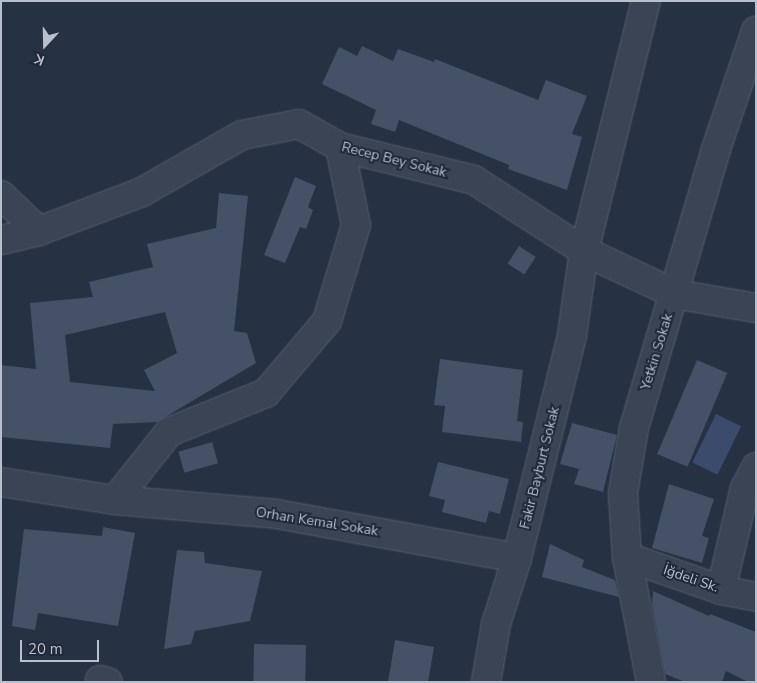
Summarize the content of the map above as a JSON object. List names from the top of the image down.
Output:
{
  "streets": {
    "street": [
      "Recep Bey Sokak",
      "Yetkin Sokak",
      "Fakir Bayburt Sokak",
      "Orhan Kemal Sokak",
      "İğdeli Sk."
    ]
  },
  "crossings": [
    ["Recep Bey Sokak", "Yetkin Sokak"],
    ["Recep Bey Sokak", "Fakir Bayburt Sokak"],
    ["Yetkin Sokak", "İğdeli Sk."],
    ["Fakir Bayburt Sokak", "Orhan Kemal Sokak"]
  ],
  "scale_bar": "20 m",
  "north": "bottom"
}
